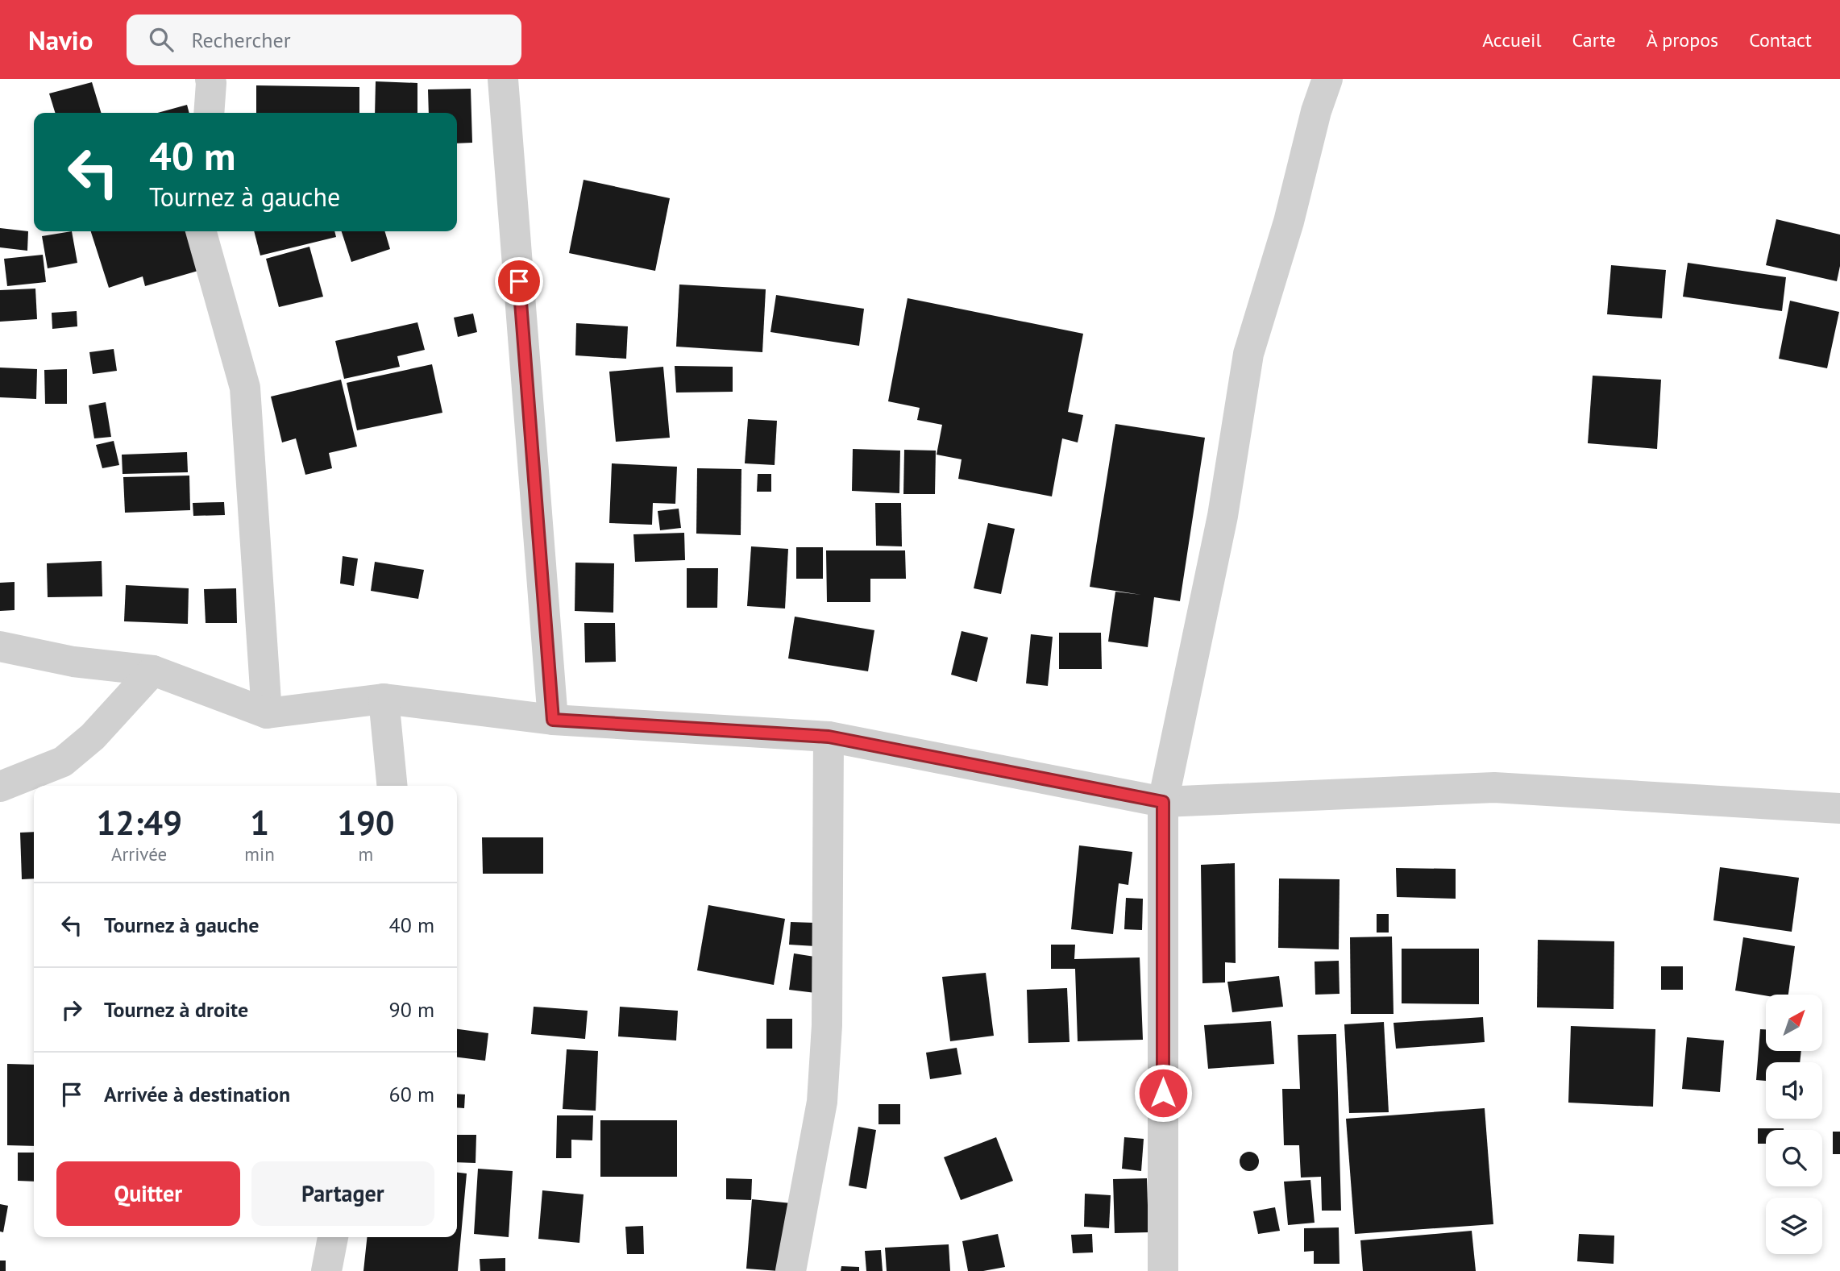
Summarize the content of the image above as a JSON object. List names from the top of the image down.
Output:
{
  "north": "top right",
  "page": {
    "header": "Navio",
    "search": "Rechercher",
    "nav": [
      "Accueil",
      "Carte",
      "À propos",
      "Contact"
    ],
    "turn": ["40 m", "Tournez à gauche"],
    "eta": [
      "12:49",
      "Arrivée",
      "1",
      "min",
      "190",
      "m"
    ],
    "list": [
      {
        "name": "Tournez à gauche",
        "value": "40 m"
      },
      {
        "name": "Tournez à droite",
        "value": "90 m"
      },
      {
        "name": "Arrivée à destination",
        "value": "60 m"
      }
    ],
    "buttons": ["Quitter", "Partager"]
  }
}
